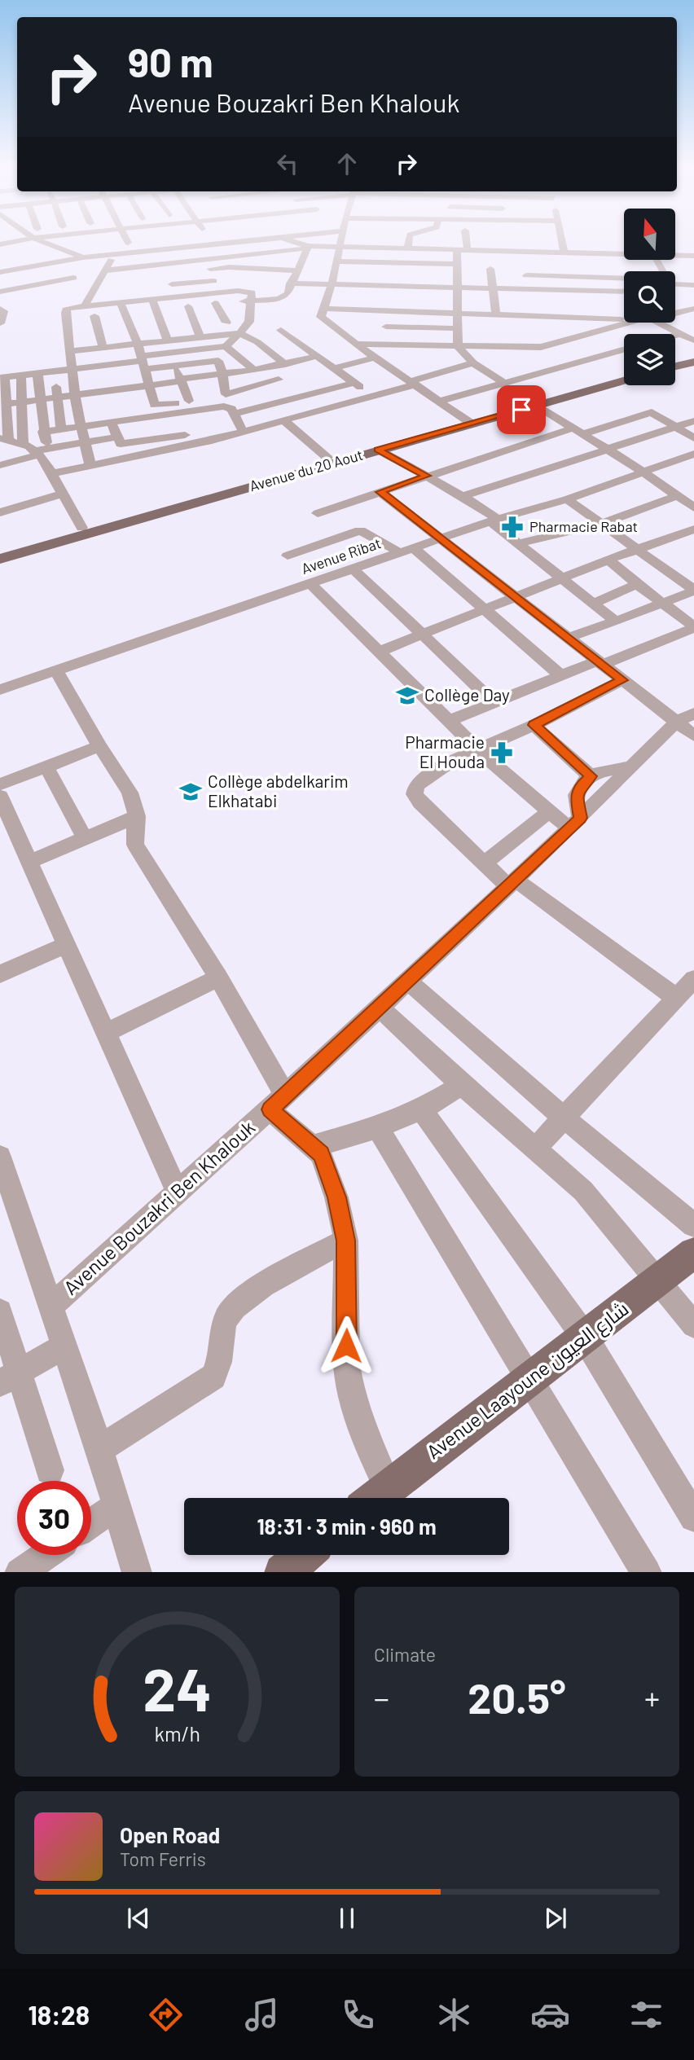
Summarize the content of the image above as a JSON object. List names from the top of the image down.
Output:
{
  "streets": {
    "main road": ["Avenue du 20 Aout", "Avenue Laayoune شارع العيون"],
    "street": ["Avenue Ribat", "Avenue Bouzakri Ben Khalouk"]
  },
  "places": {
    "pharmacy": ["Pharmacie Rabat", "Pharmacie El Houda"],
    "school or university": ["Collège Day", "Collège abdelkarim Elkhatabi"]
  },
  "north": "top",
  "page": {
    "turn": ["90 m", "Avenue Bouzakri Ben Khalouk"],
    "limit": "30",
    "trip": "18:31 · 3 min · 960 m",
    "tile": "Climate",
    "heat": ["−", "20.5°", "+"],
    "song": ["Open Road", "Tom Ferris"],
    "tabs": "18:28",
    "gauge": ["24", "km/h"]
  }
}
